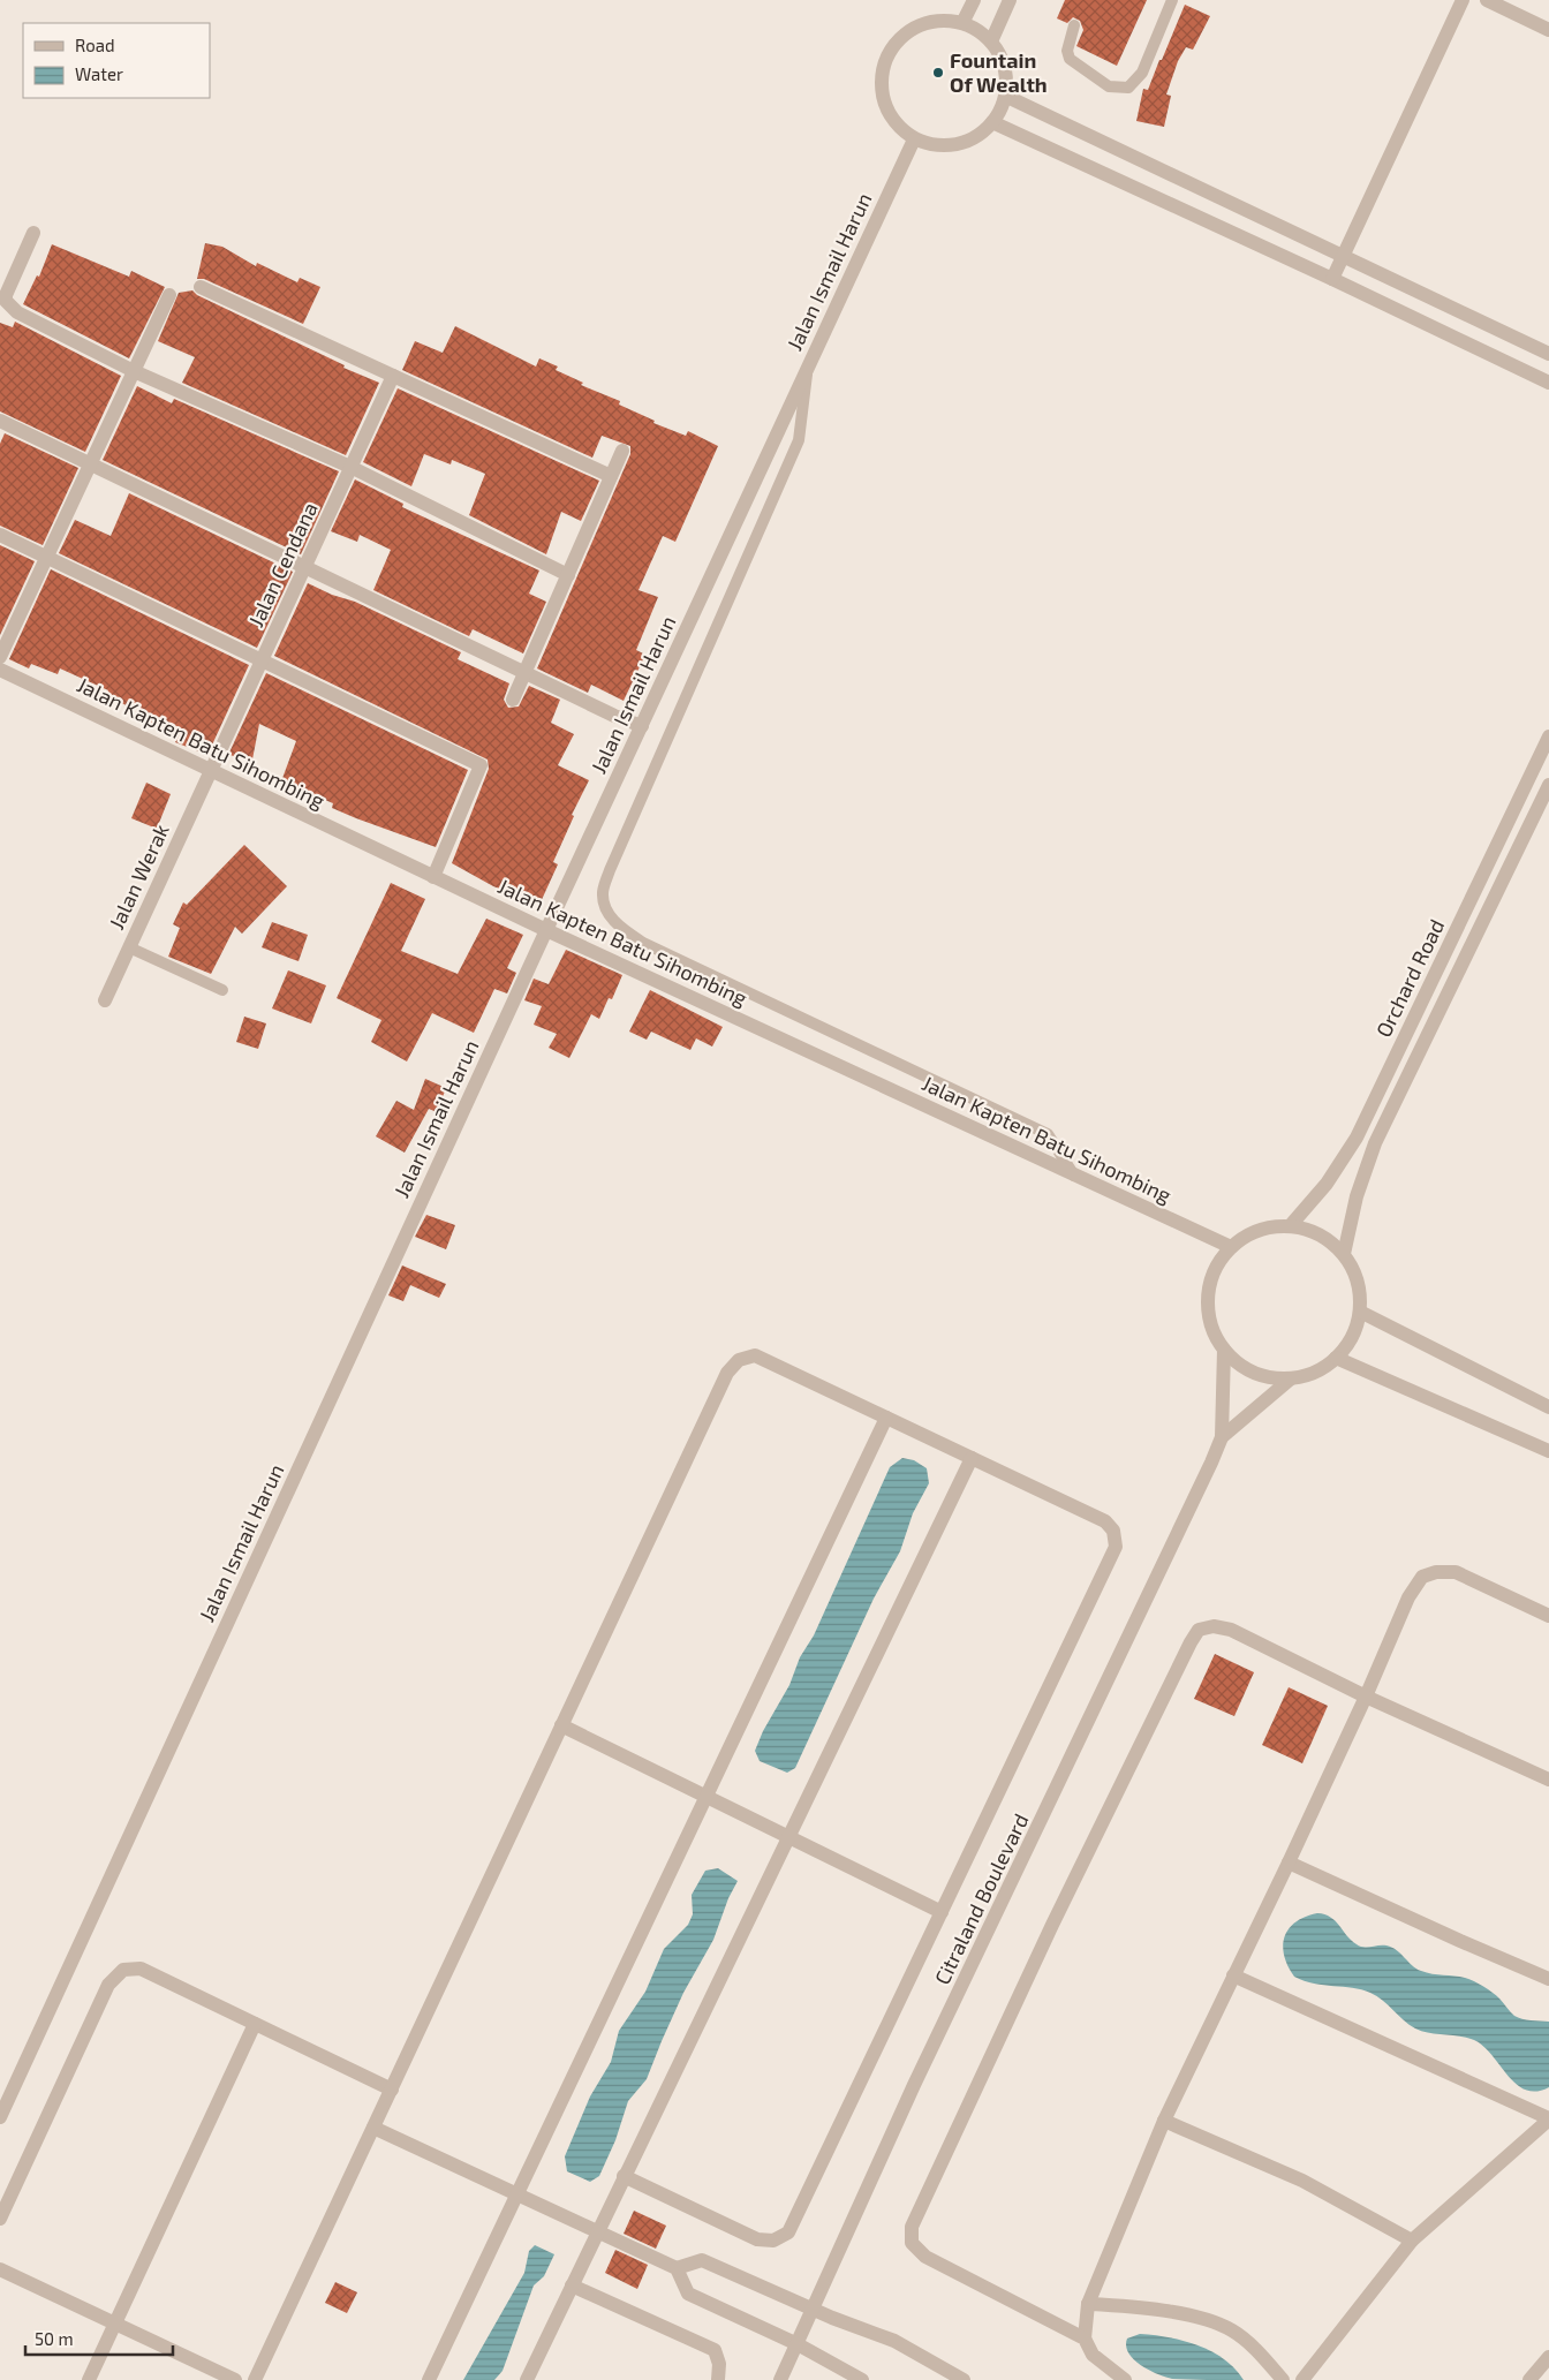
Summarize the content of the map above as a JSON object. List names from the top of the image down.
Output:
{
  "streets": {
    "street": [
      "Jalan Ismail Harun",
      "Jalan Cendana",
      "Jalan Kapten Batu Sihombing",
      "Jalan Werak",
      "Orchard Road",
      "Citraland Boulevard"
    ]
  },
  "crossings": [
    ["Jalan Ismail Harun", "Jalan Kapten Batu Sihombing"],
    ["Jalan Cendana", "Jalan Kapten Batu Sihombing"],
    ["Jalan Cendana", "Jalan Werak"],
    ["Jalan Kapten Batu Sihombing", "Jalan Werak"],
    ["Jalan Kapten Batu Sihombing", "Orchard Road"],
    ["Jalan Kapten Batu Sihombing", "Citraland Boulevard"],
    ["Orchard Road", "Citraland Boulevard"]
  ],
  "places": ["Fountain Of Wealth"],
  "legend": ["Road", "Water"],
  "scale_bar": "50 m"
}
